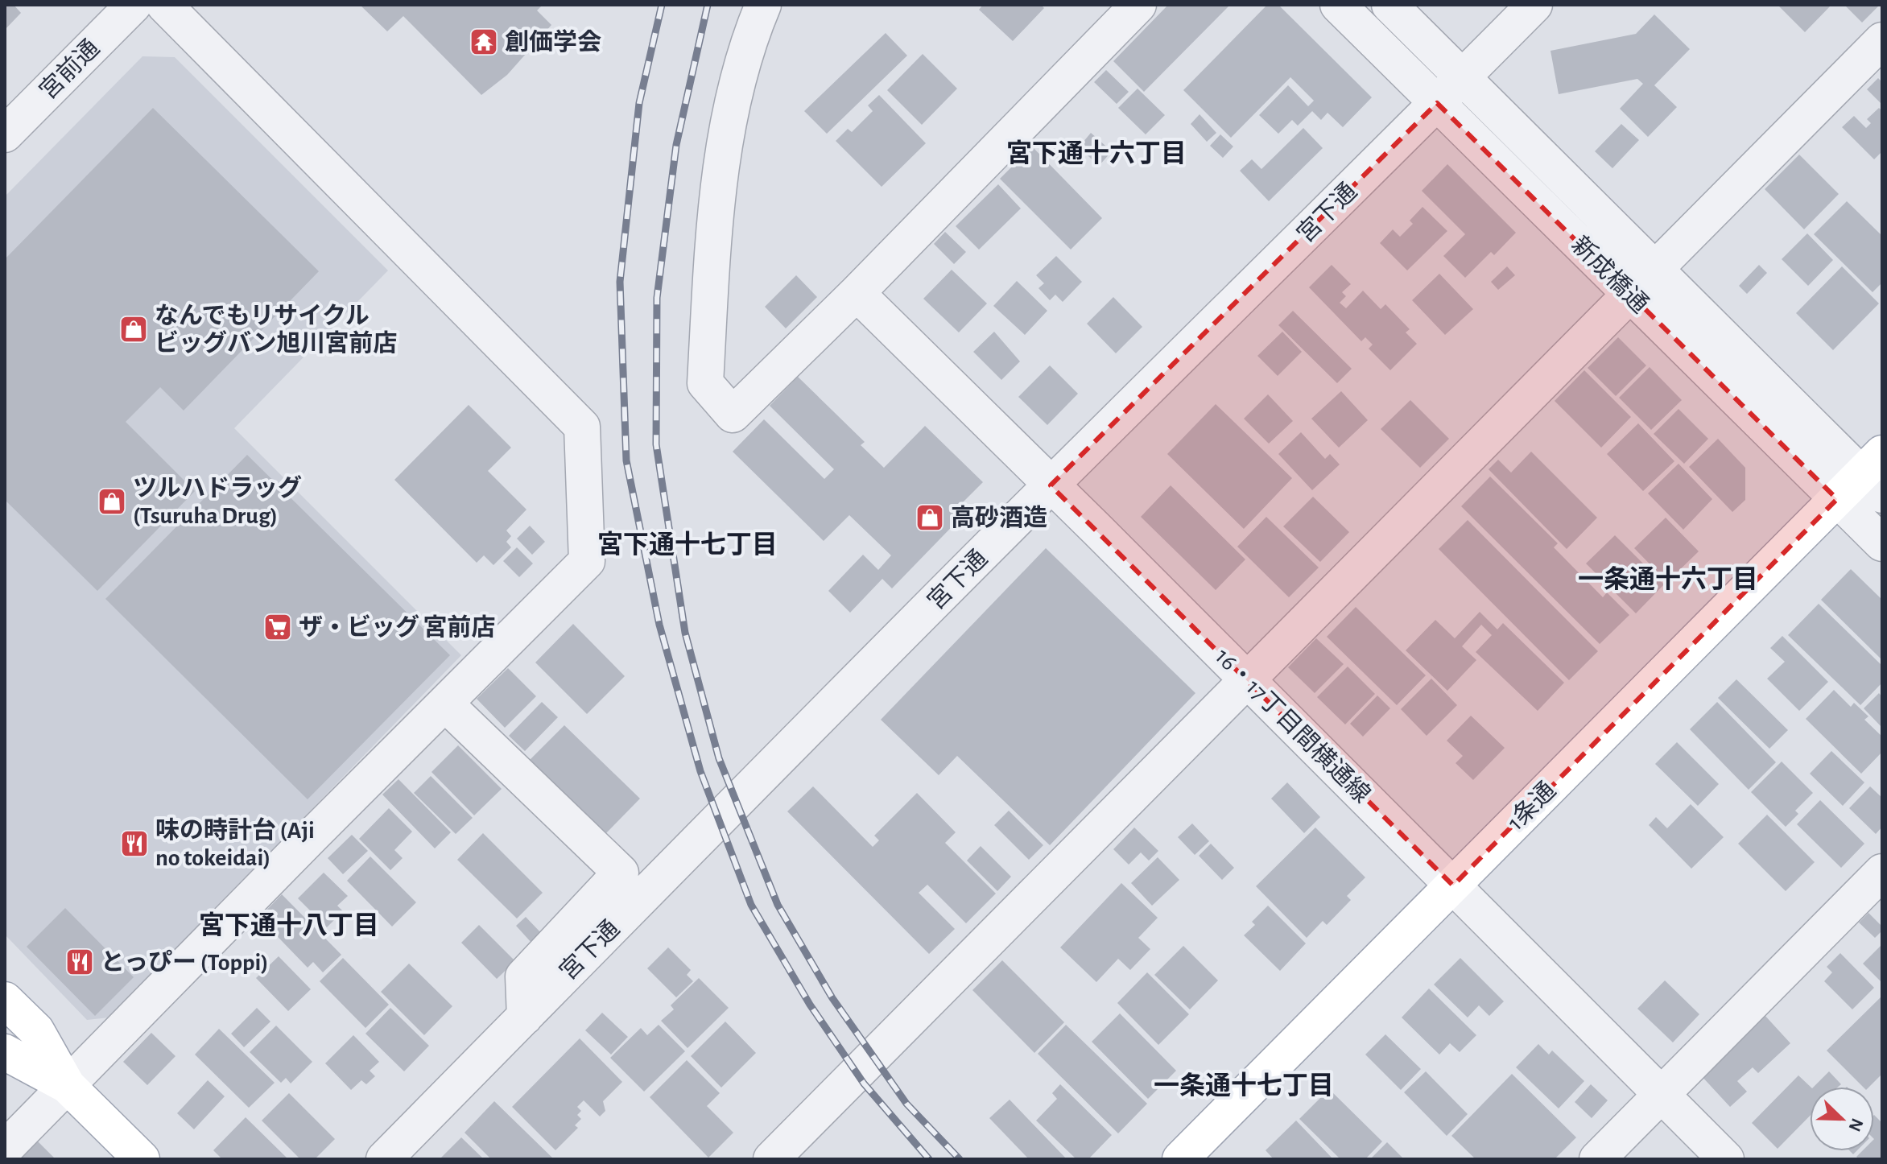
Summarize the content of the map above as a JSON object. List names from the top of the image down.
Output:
{
  "streets": {
    "main road": ["1条通"],
    "street": [
      "宮前通",
      "宮下通",
      "新成橋通",
      "16・17丁目間横通線"
    ]
  },
  "crossings": [
    ["宮下通", "新成橋通"],
    ["宮下通", "16・17丁目間横通線"],
    ["新成橋通", "1条通"],
    ["16・17丁目間横通線", "1条通"]
  ],
  "districts": [
    "宮下通十六丁目",
    "宮下通十七丁目",
    "一条通十六丁目",
    "宮下通十八丁目",
    "一条通十七丁目"
  ],
  "places": {
    "temple": ["創価学会"],
    "shop": ["なんでもリサイクル ビッグバン旭川宮前店", "ツルハドラッグ (Tsuruha Drug)", "高砂酒造"],
    "supermarket": ["ザ・ビッグ 宮前店"],
    "restaurant": ["味の時計台 (Aji no tokeidai)", "とっぴー (Toppi)"]
  },
  "north": "bottom right"
}
